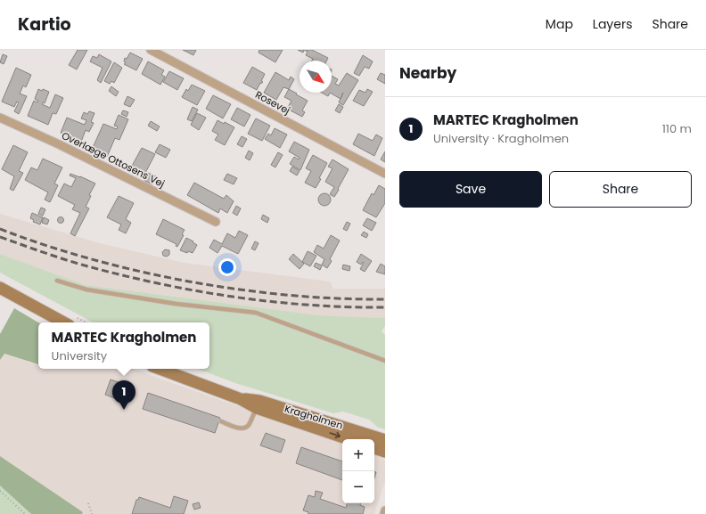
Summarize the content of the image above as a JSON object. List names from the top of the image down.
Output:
{
  "streets": {
    "street": ["Rosevej", "Overlæge Ottosens Vej", "Kragholmen"]
  },
  "north": "bottom right",
  "page": {
    "header": "Kartio",
    "nav": ["Map", "Layers", "Share"],
    "heading": "Nearby",
    "list": [
      {
        "mark": "1",
        "name": "MARTEC Kragholmen",
        "note": "University · Kragholmen",
        "value": "110 m"
      }
    ],
    "buttons": ["Save", "Share"],
    "popup": ["MARTEC Kragholmen", "University"],
    "pins": "1",
    "map_buttons": ["+", "−"]
  }
}
